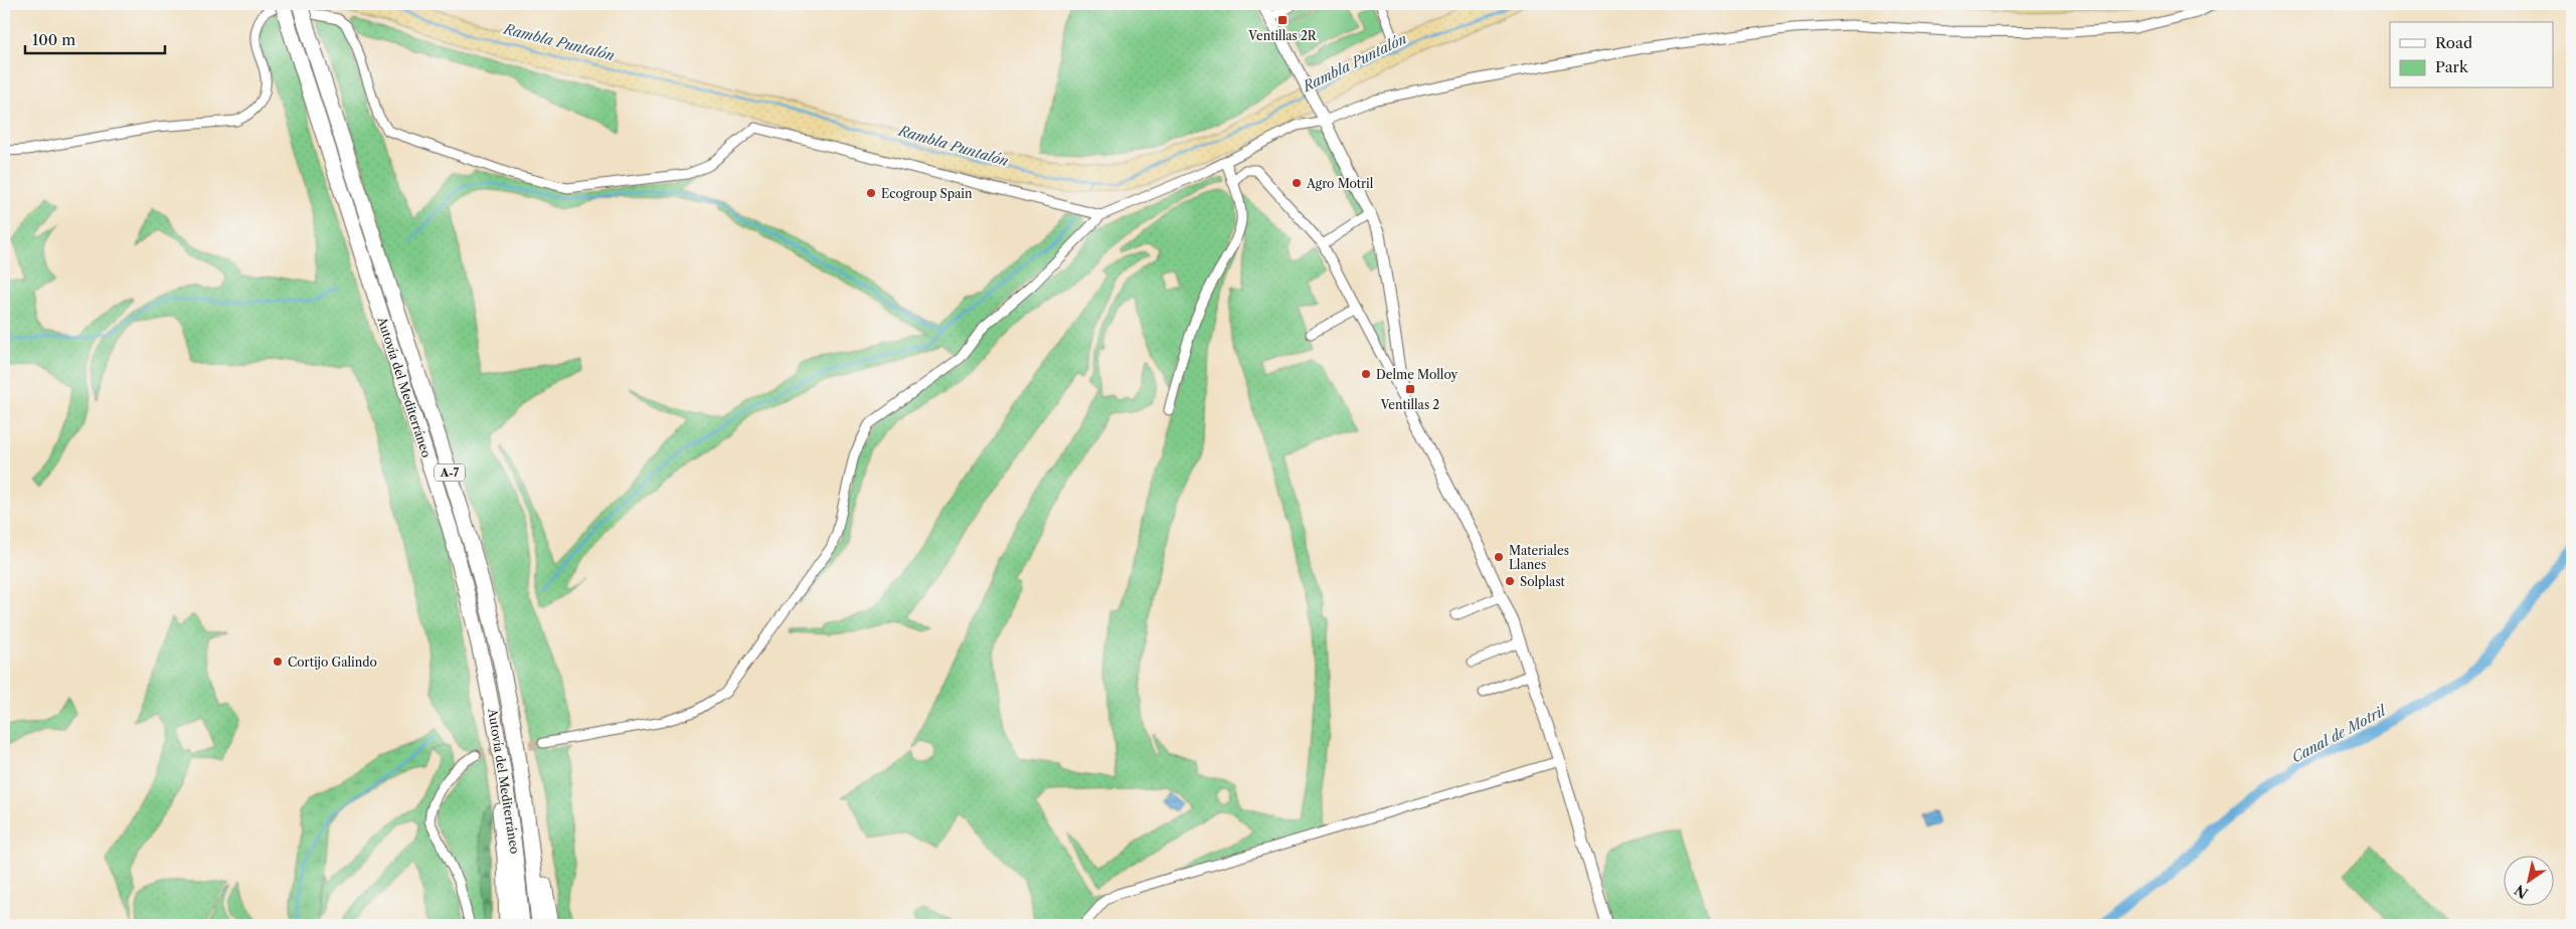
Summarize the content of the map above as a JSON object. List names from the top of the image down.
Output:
{
  "streets": {
    "highway": ["Autovía del Mediterráneo", "A-7"]
  },
  "water": ["Rambla Puntalón", "Canal de Motril"],
  "places": {
    "transit": ["Ventillas 2R", "Ventillas 2"],
    "other": [
      "Agro Motril",
      "Ecogroup Spain",
      "Delme Molloy",
      "Materiales Llanes",
      "Solplast",
      "Cortijo Galindo"
    ]
  },
  "legend": ["Road", "Park"],
  "scale_bar": "100 m",
  "north": "bottom left"
}
